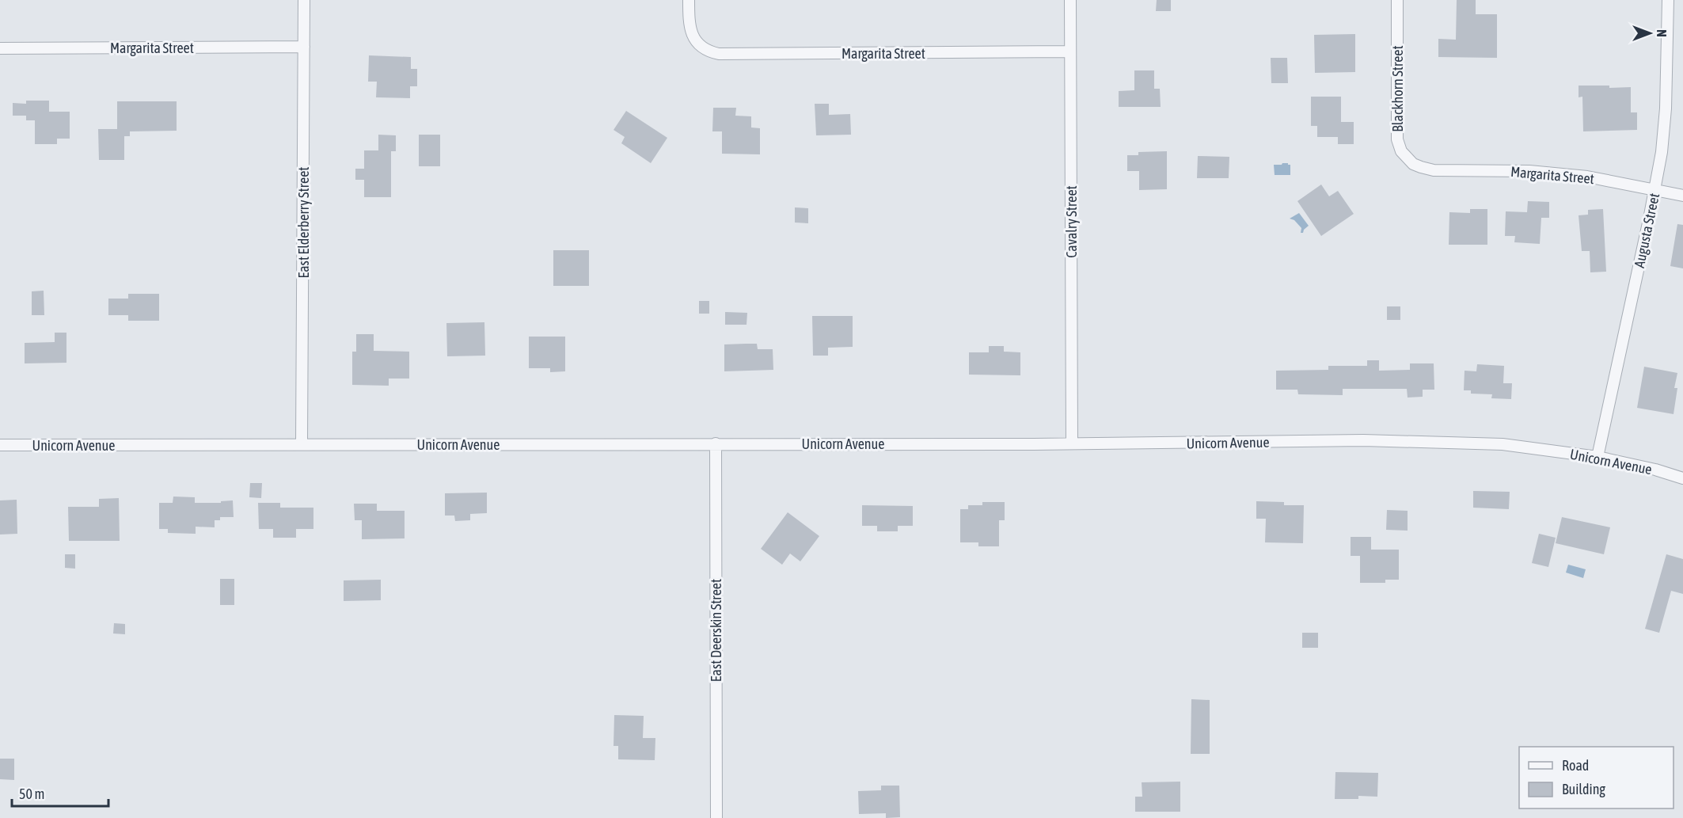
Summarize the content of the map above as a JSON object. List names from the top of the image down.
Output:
{
  "streets": {
    "street": [
      "Margarita Street",
      "Blackhorn Street",
      "Cavalry Street",
      "East Elderberry Street",
      "Augusta Street",
      "Unicorn Avenue",
      "East Deerskin Street"
    ]
  },
  "crossings": [
    ["Margarita Street", "Blackhorn Street"],
    ["Margarita Street", "Cavalry Street"],
    ["Margarita Street", "East Elderberry Street"],
    ["Margarita Street", "Augusta Street"],
    ["Cavalry Street", "Unicorn Avenue"],
    ["East Elderberry Street", "Unicorn Avenue"],
    ["Augusta Street", "Unicorn Avenue"],
    ["Unicorn Avenue", "East Deerskin Street"]
  ],
  "legend": ["Road", "Building"],
  "scale_bar": "50 m",
  "north": "right"
}
